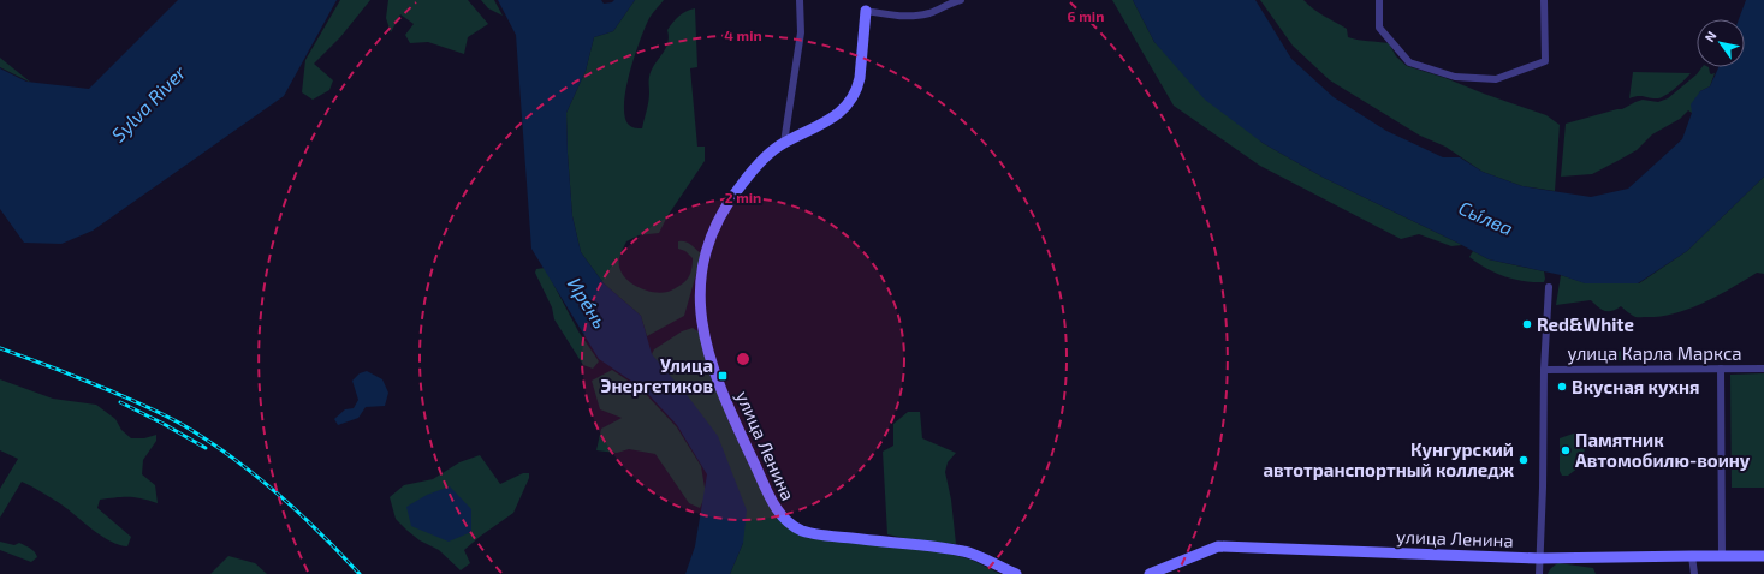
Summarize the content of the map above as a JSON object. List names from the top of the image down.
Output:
{
  "streets": {
    "street": ["улица Карла Маркса", "улица Ленина"]
  },
  "water": ["Sylva River", "Сы́лва", "Ире́нь"],
  "places": {
    "other": [
      "Red&White",
      "Вкусная кухня",
      "Памятник Автомобилю-воину",
      "Кунгурский автотранспортный колледж"
    ],
    "transit": ["Улица Энергетиков"]
  },
  "north": "top left",
  "rings": ["6 min", "4 min", "2 min"]
}
